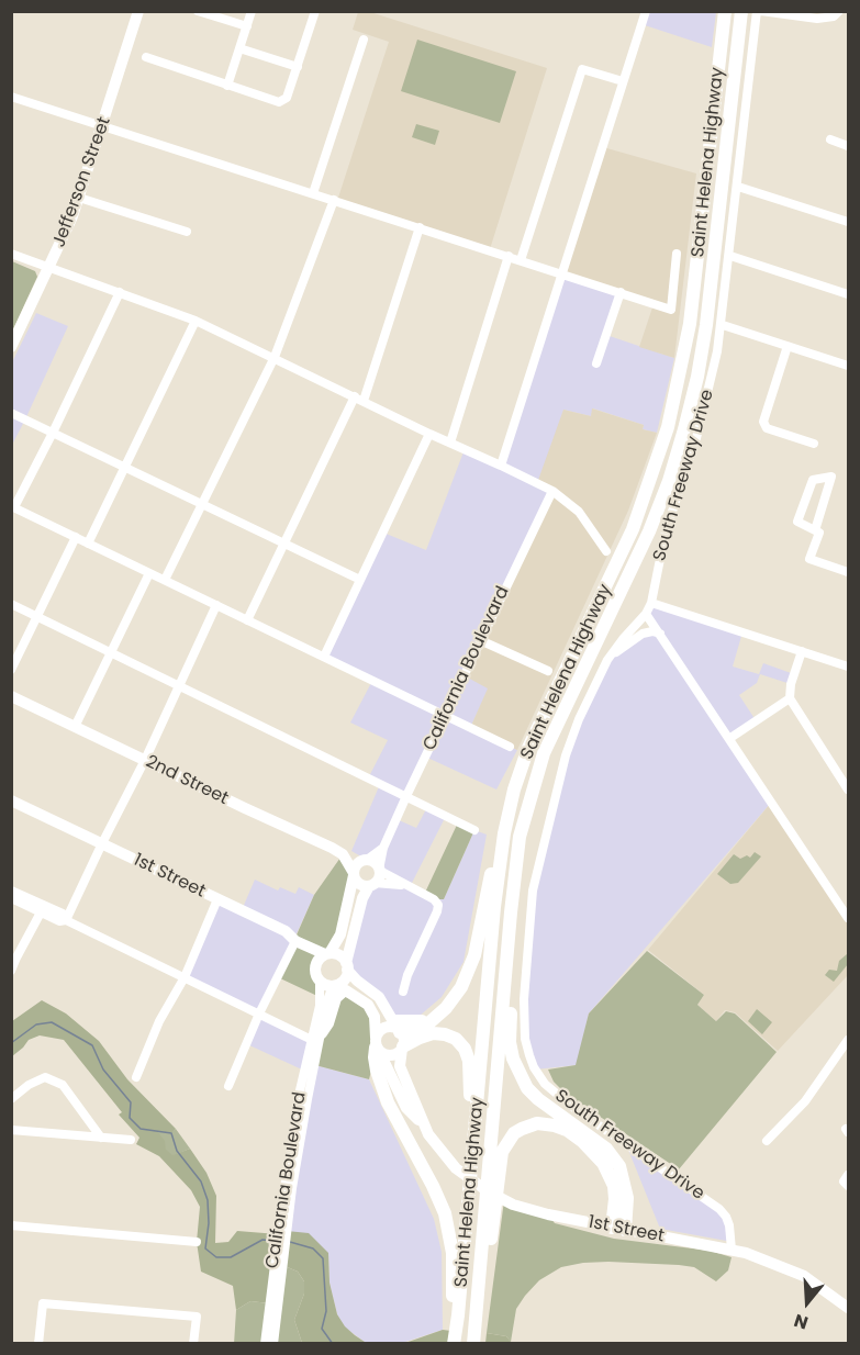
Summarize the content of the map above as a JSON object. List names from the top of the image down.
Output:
{
  "streets": {
    "highway": ["Saint Helena Highway"],
    "main road": ["Jefferson Street", "2nd Street", "1st Street"],
    "street": ["South Freeway Drive", "California Boulevard"]
  },
  "crossings": [
    ["South Freeway Drive", "1st Street"],
    ["California Boulevard", "2nd Street"],
    ["California Boulevard", "1st Street"]
  ],
  "north": "bottom"
}
